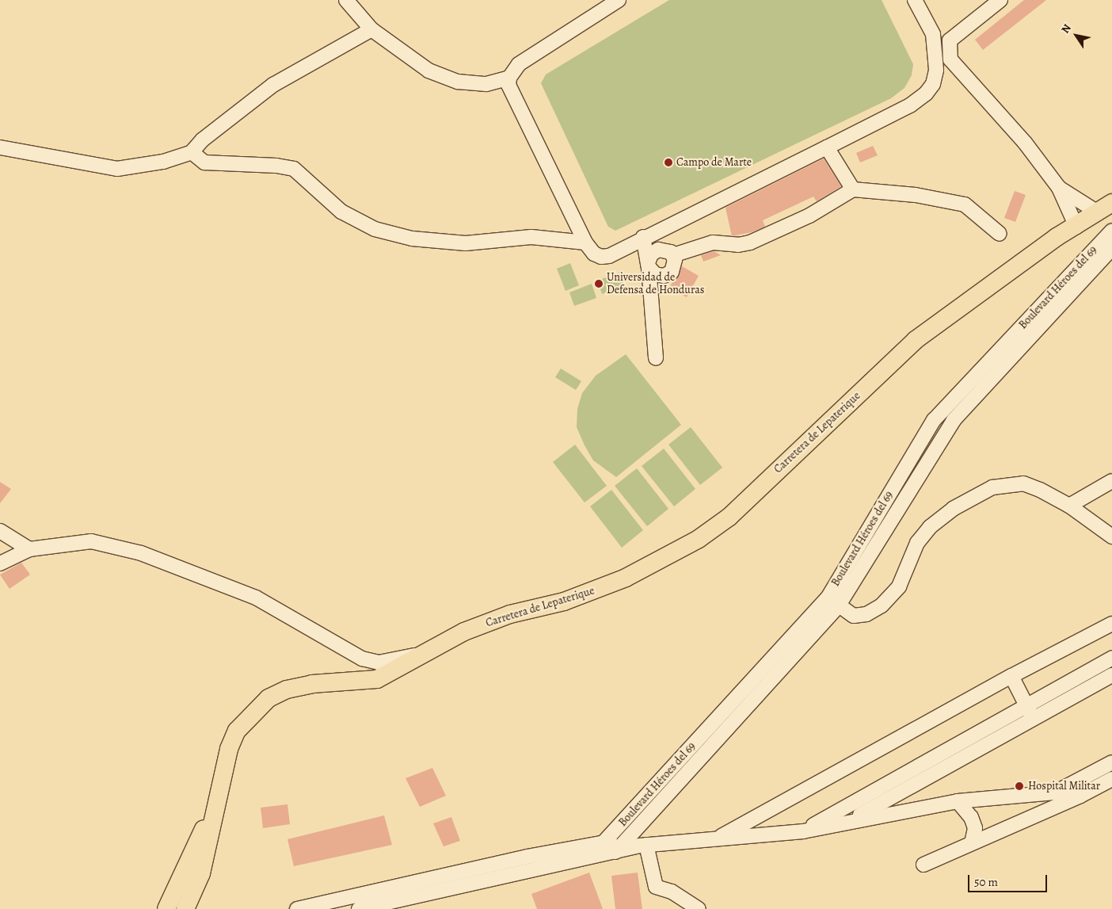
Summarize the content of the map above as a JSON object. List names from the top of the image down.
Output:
{
  "streets": {
    "main road": ["Carretera de Lepaterique"],
    "street": ["Boulevard Héroes del 69"]
  },
  "places": ["Campo de Marte", "Universidad de Defensa de Honduras", "Hospital Militar"],
  "scale_bar": "50 m",
  "north": "top left"
}
